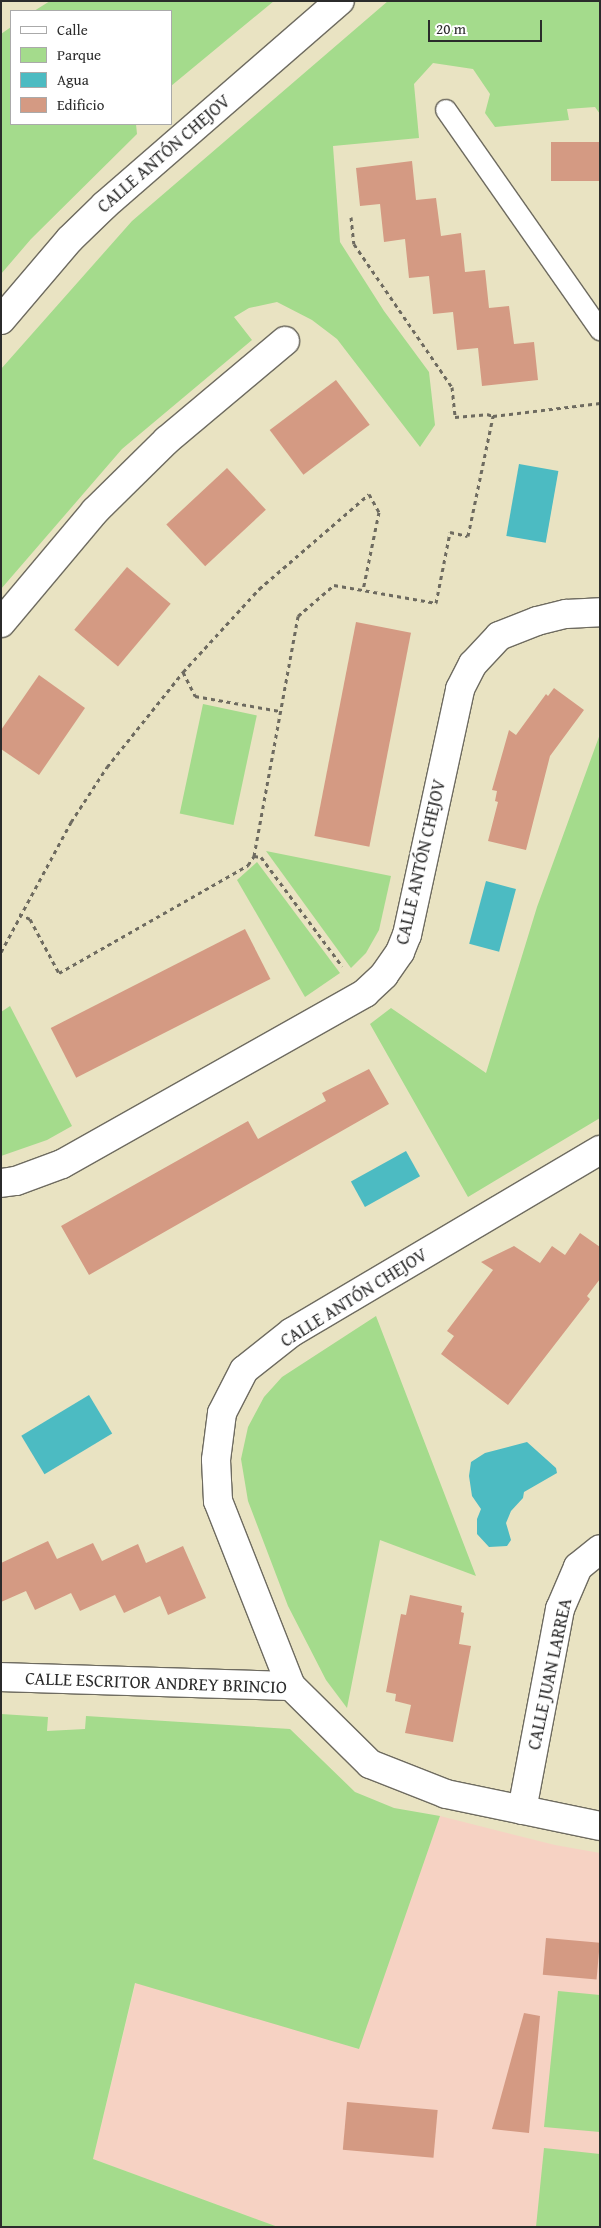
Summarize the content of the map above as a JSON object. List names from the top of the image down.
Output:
{
  "streets": {
    "street": ["CALLE ANTÓN CHEJOV", "CALLE JUAN LARREA", "CALLE ESCRITOR ANDREY BRINCIO"]
  },
  "crossings": [
    ["CALLE ANTÓN CHEJOV", "CALLE ESCRITOR ANDREY BRINCIO"],
    ["CALLE JUAN LARREA", "CALLE ESCRITOR ANDREY BRINCIO"]
  ],
  "legend": [
    "Calle",
    "Parque",
    "Agua",
    "Edificio"
  ],
  "scale_bar": "20 m"
}
